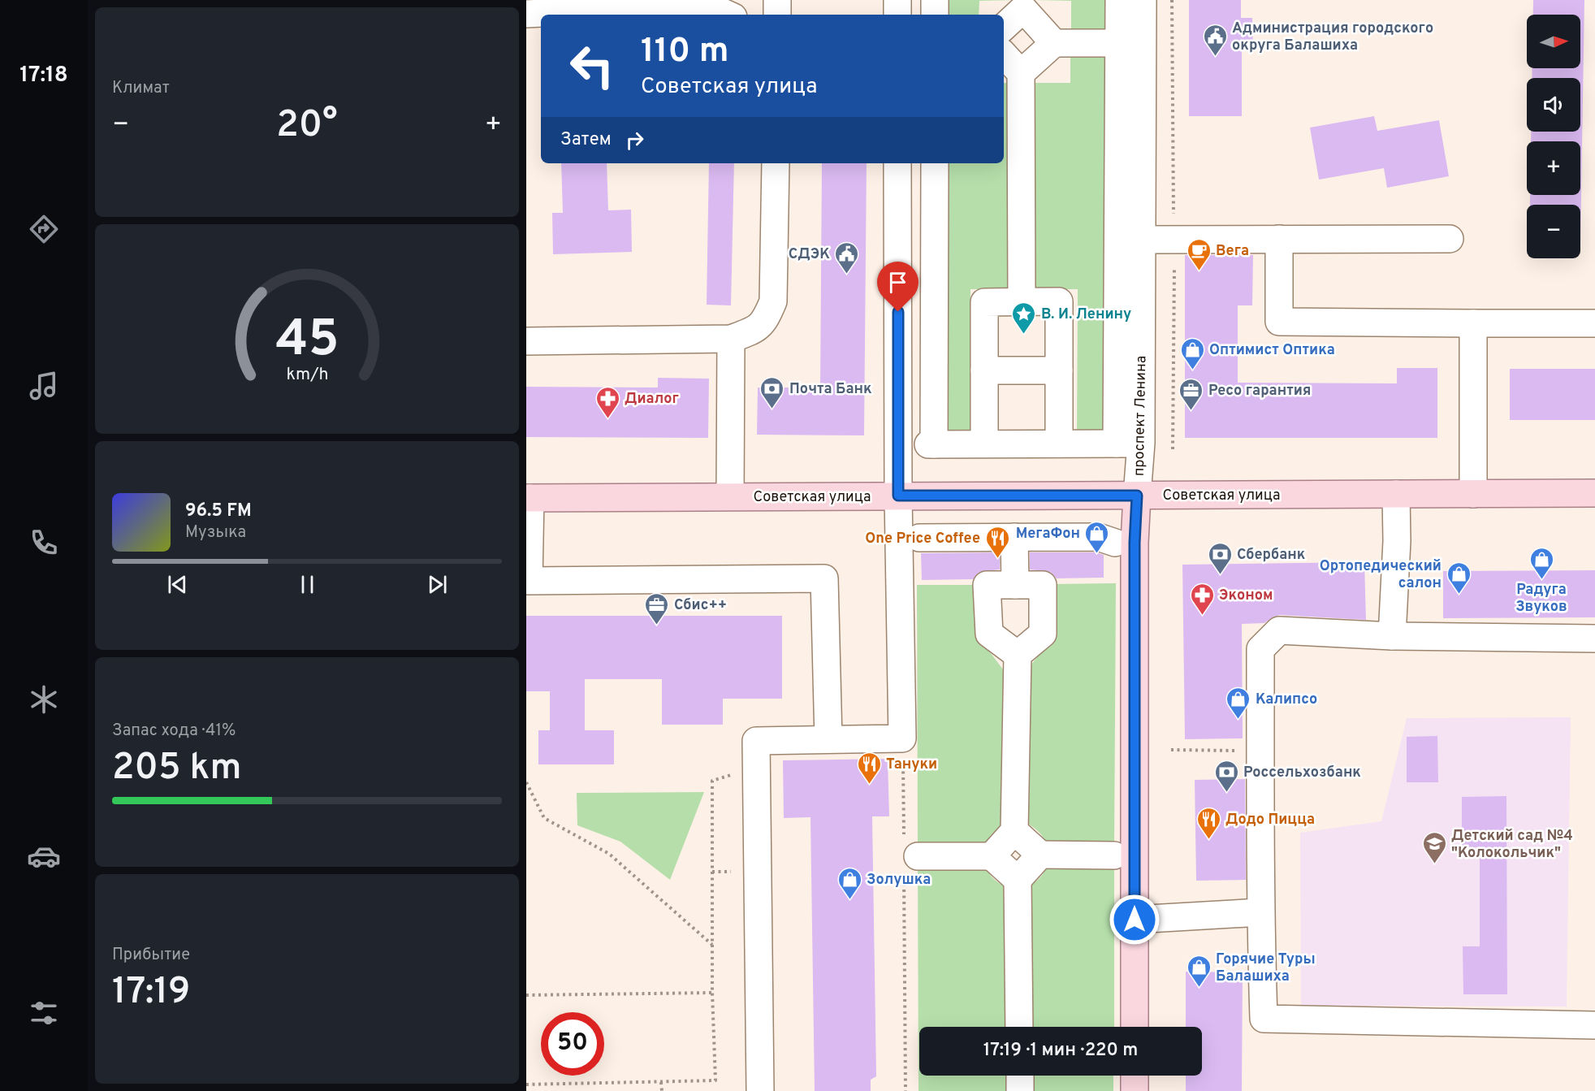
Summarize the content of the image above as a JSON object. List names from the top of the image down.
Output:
{
  "streets": {
    "main road": ["проспект Ленина", "Советская улица"]
  },
  "crossings": [
    ["проспект Ленина", "Советская улица"]
  ],
  "places": {
    "public building": ["Администрация городского округа Балашиха", "СДЭК"],
    "cafe": ["Вега"],
    "place": ["В. И. Ленину"],
    "shop": [
      "Оптимист Оптика",
      "МегаФон",
      "Радуга Звуков",
      "Ортопедический салон",
      "Калипсо",
      "Золушка",
      "Горячие Туры Балашиха"
    ],
    "bank": ["Почта Банк", "Сбербанк", "Россельхозбанк"],
    "office": ["Ресо гарантия", "Сбис++"],
    "pharmacy": ["Диалог", "Эконом"],
    "restaurant": ["One Price Coffee", "Тануки", "Додо Пицца"],
    "school or university": ["Детский сад №4 \"Колокольчик\""]
  },
  "north": "right",
  "page": {
    "tabs": "17:18",
    "tile": [
      "Климат",
      ["Запас хода · 41%", "205 km"],
      ["Прибытие", "17:19"]
    ],
    "map_buttons": ["+", "−"],
    "turn": ["110 m", "Советская улица"],
    "heat": ["−", "20°", "+"],
    "then": "Затем",
    "song": ["96.5 FM", "Музыка"],
    "limit": "50",
    "trip": "17:19 · 1 мин · 220 m",
    "gauge": ["45", "km/h"]
  }
}
